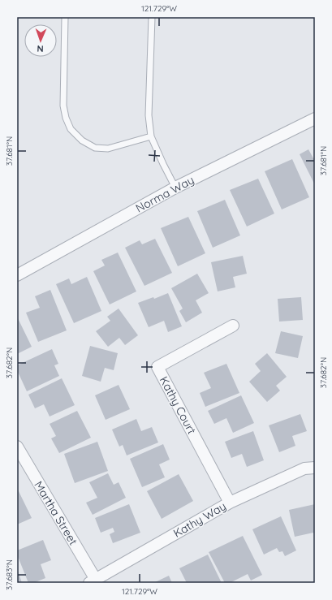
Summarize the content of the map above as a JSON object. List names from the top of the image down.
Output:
{
  "streets": {
    "street": [
      "Norma Way",
      "Kathy Court",
      "Martha Street",
      "Kathy Way"
    ]
  },
  "crossings": [
    ["Kathy Court", "Kathy Way"],
    ["Martha Street", "Kathy Way"]
  ],
  "north": "bottom",
  "coordinates": [
    "121.729°W",
    "37.681°N",
    "37.682°N",
    "37.683°N"
  ]
}
